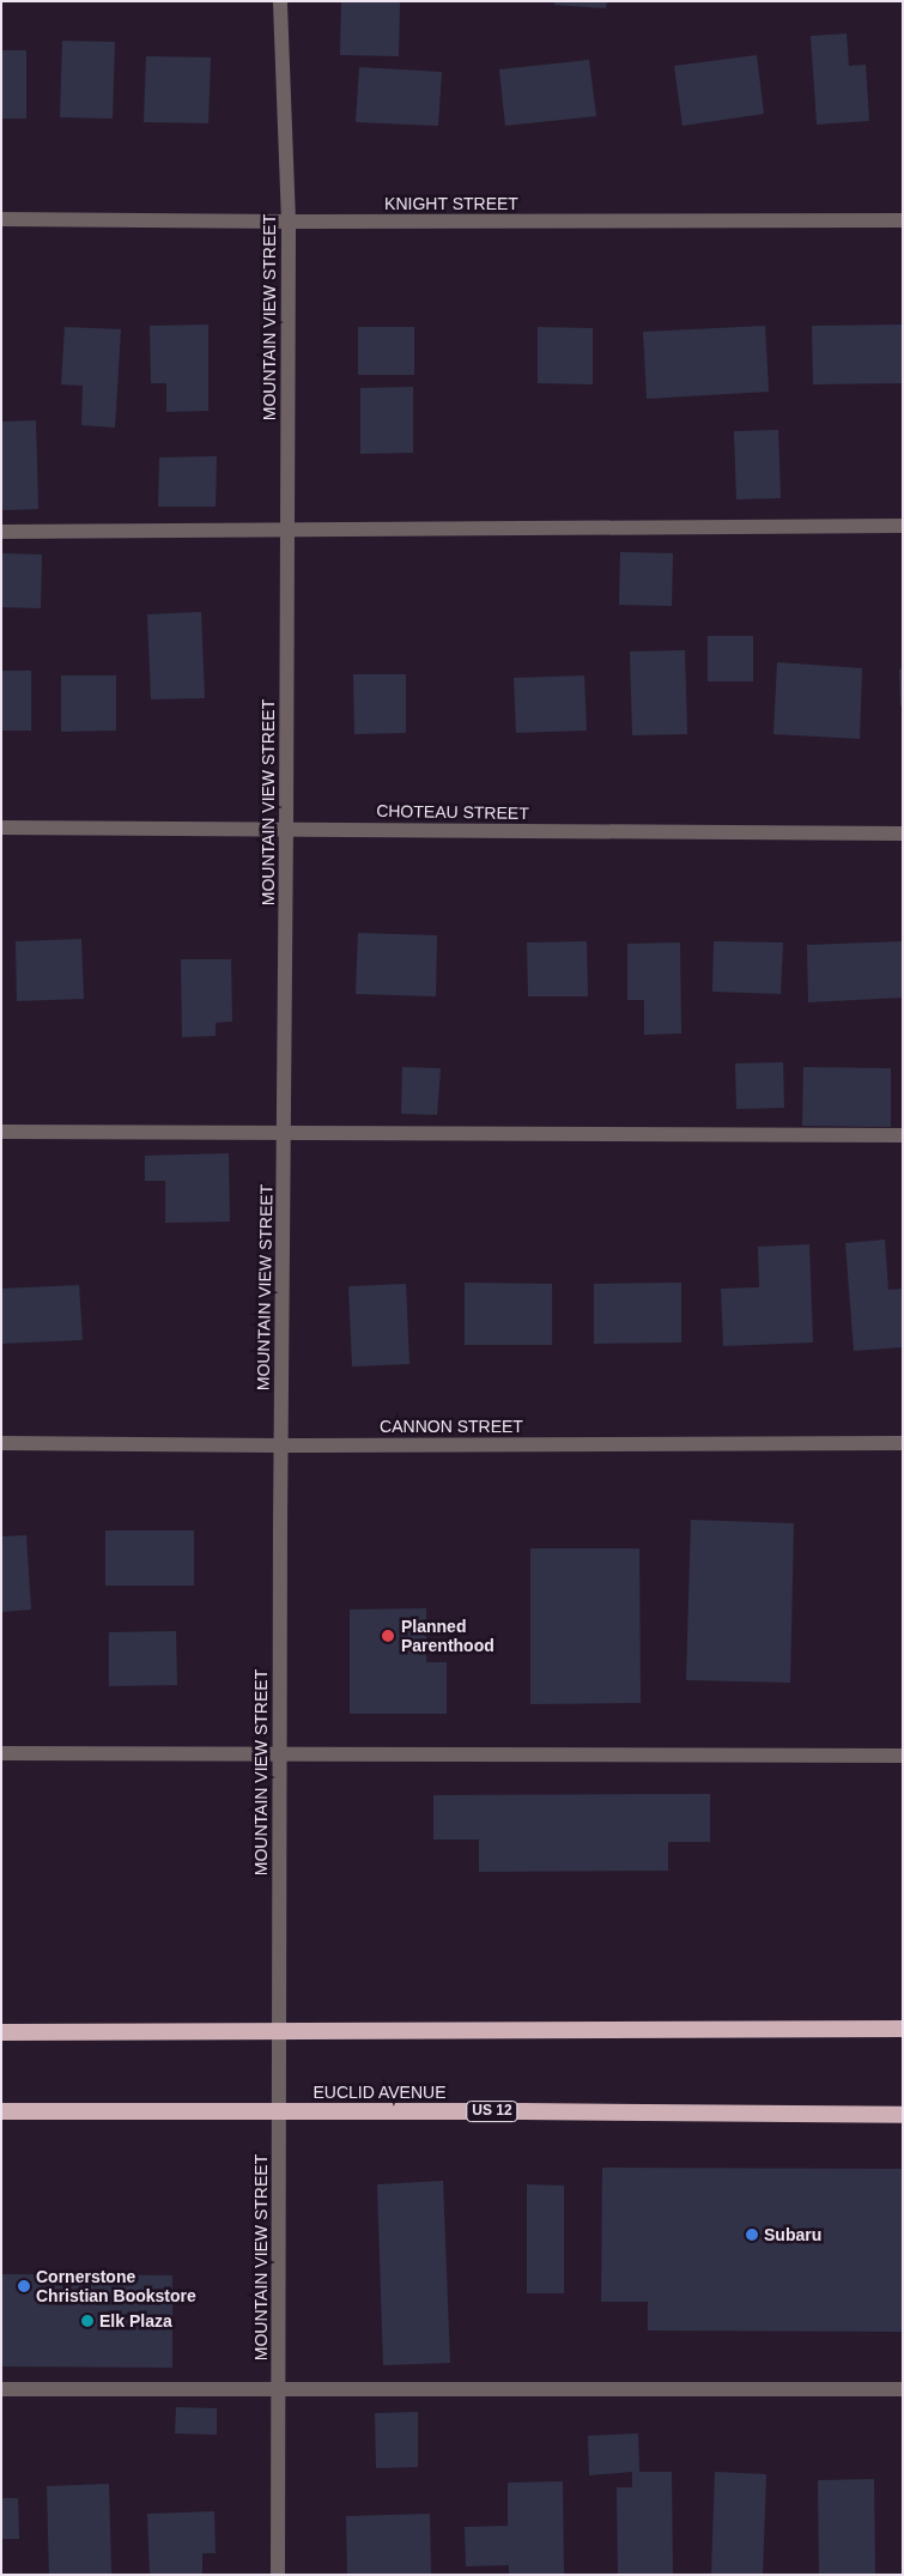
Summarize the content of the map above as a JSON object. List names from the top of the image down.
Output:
{
  "streets": {
    "highway": ["EUCLID AVENUE", "US 12"],
    "street": [
      "KNIGHT STREET",
      "MOUNTAIN VIEW STREET",
      "CHOTEAU STREET",
      "CANNON STREET"
    ]
  },
  "crossings": [
    ["KNIGHT STREET", "MOUNTAIN VIEW STREET"],
    ["MOUNTAIN VIEW STREET", "CHOTEAU STREET"],
    ["MOUNTAIN VIEW STREET", "CANNON STREET"],
    ["MOUNTAIN VIEW STREET", "EUCLID AVENUE"]
  ],
  "places": [
    "Planned Parenthood",
    "Subaru",
    "Cornerstone Christian Bookstore",
    "Elk Plaza"
  ]
}
